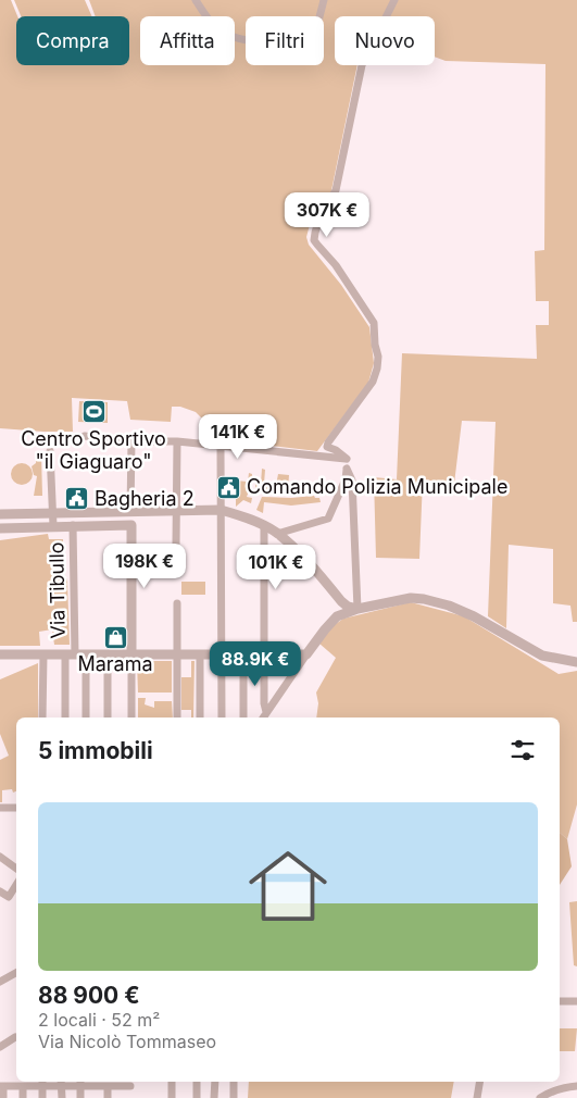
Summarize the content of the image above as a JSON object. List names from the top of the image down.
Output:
{
  "streets": {
    "street": ["Via Tibullo"]
  },
  "places": {
    "sports": ["Centro Sportivo \"il Giaguaro\""],
    "public building": ["Comando Polizia Municipale", "Bagheria 2"],
    "shop": ["Marama"]
  },
  "page": {
    "chip": [
      "Compra",
      "Affitta",
      "Filtri",
      "Nuovo"
    ],
    "price": [
      "307K €",
      "141K €",
      "198K €",
      "101K €",
      "88.9K €"
    ],
    "heading": "5 immobili",
    "list": [
      {
        "name": "88 900 €",
        "note": "2 locali · 52 m² · Via Nicolò Tommaseo"
      }
    ]
  }
}
